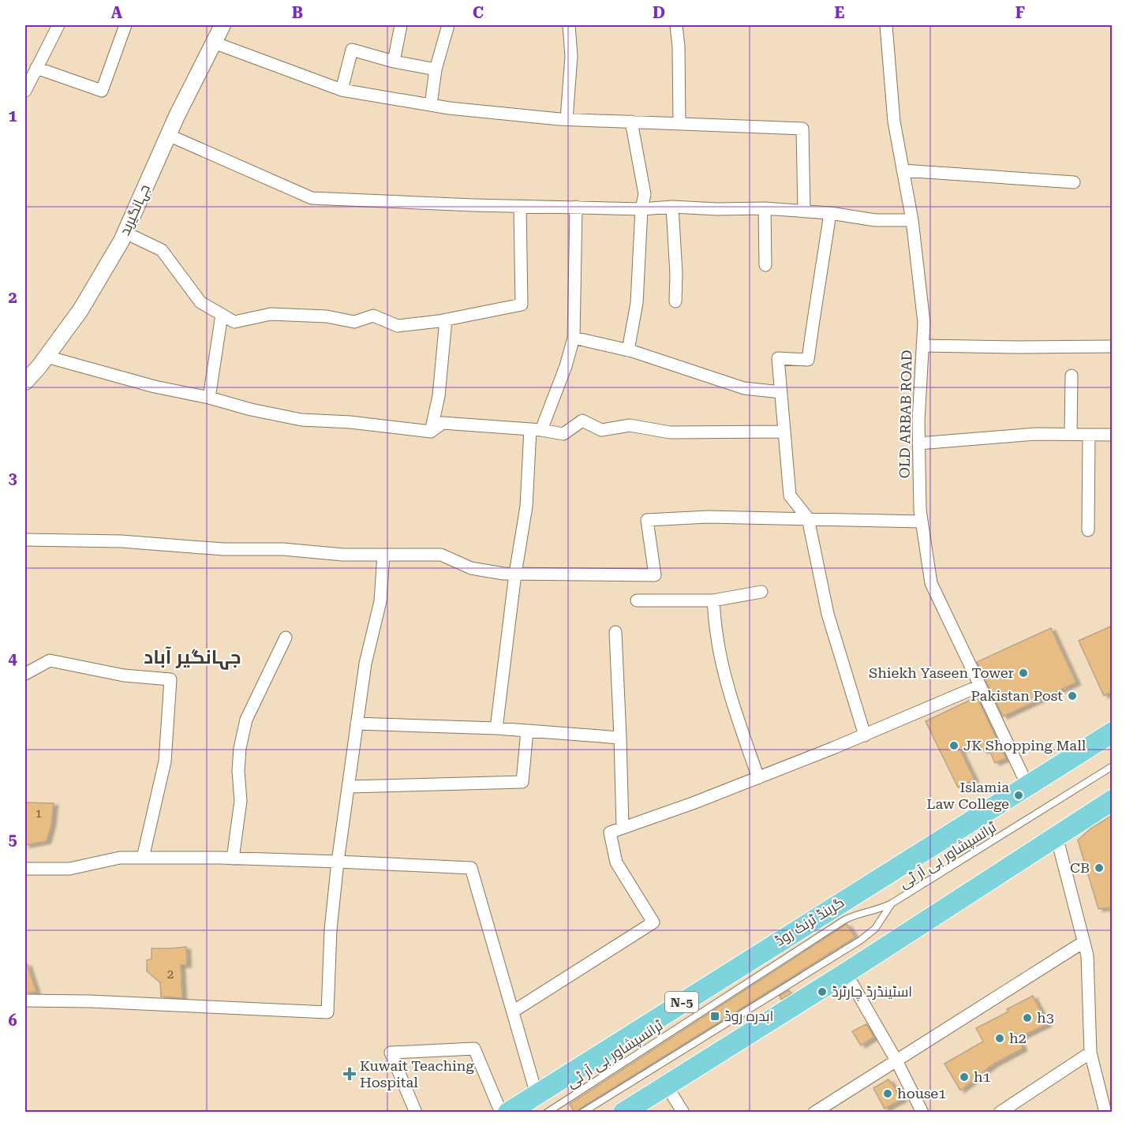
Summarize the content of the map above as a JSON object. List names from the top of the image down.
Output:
{
  "streets": {
    "highway": ["گرینڈ ٹرنک روڈ", "N-5"],
    "street": ["جہانگیربد", "OLD ARBAB ROAD"],
    "lane": ["ٹرانسپشاور بی آر ٹی"]
  },
  "crossings": [
    ["OLD ARBAB ROAD", "گرینڈ ٹرنک روڈ"]
  ],
  "districts": ["جہانگیر آباد"],
  "places": {
    "other": [
      "Shiekh Yaseen Tower",
      "Pakistan Post",
      "JK Shopping Mall",
      "Islamia Law College",
      "CB",
      "اسٹینڈرڈ چارٹرڈ",
      "h3",
      "h2",
      "h1",
      "house1"
    ],
    "transit": ["ابدرہ روڈ"],
    "health": ["Kuwait Teaching Hospital"]
  },
  "house_numbers": ["1", "2"],
  "grid": {
    "columns": [
      "A",
      "B",
      "C",
      "D",
      "E",
      "F"
    ],
    "rows": [
      "1",
      "2",
      "3",
      "4",
      "5",
      "6"
    ]
  }
}
